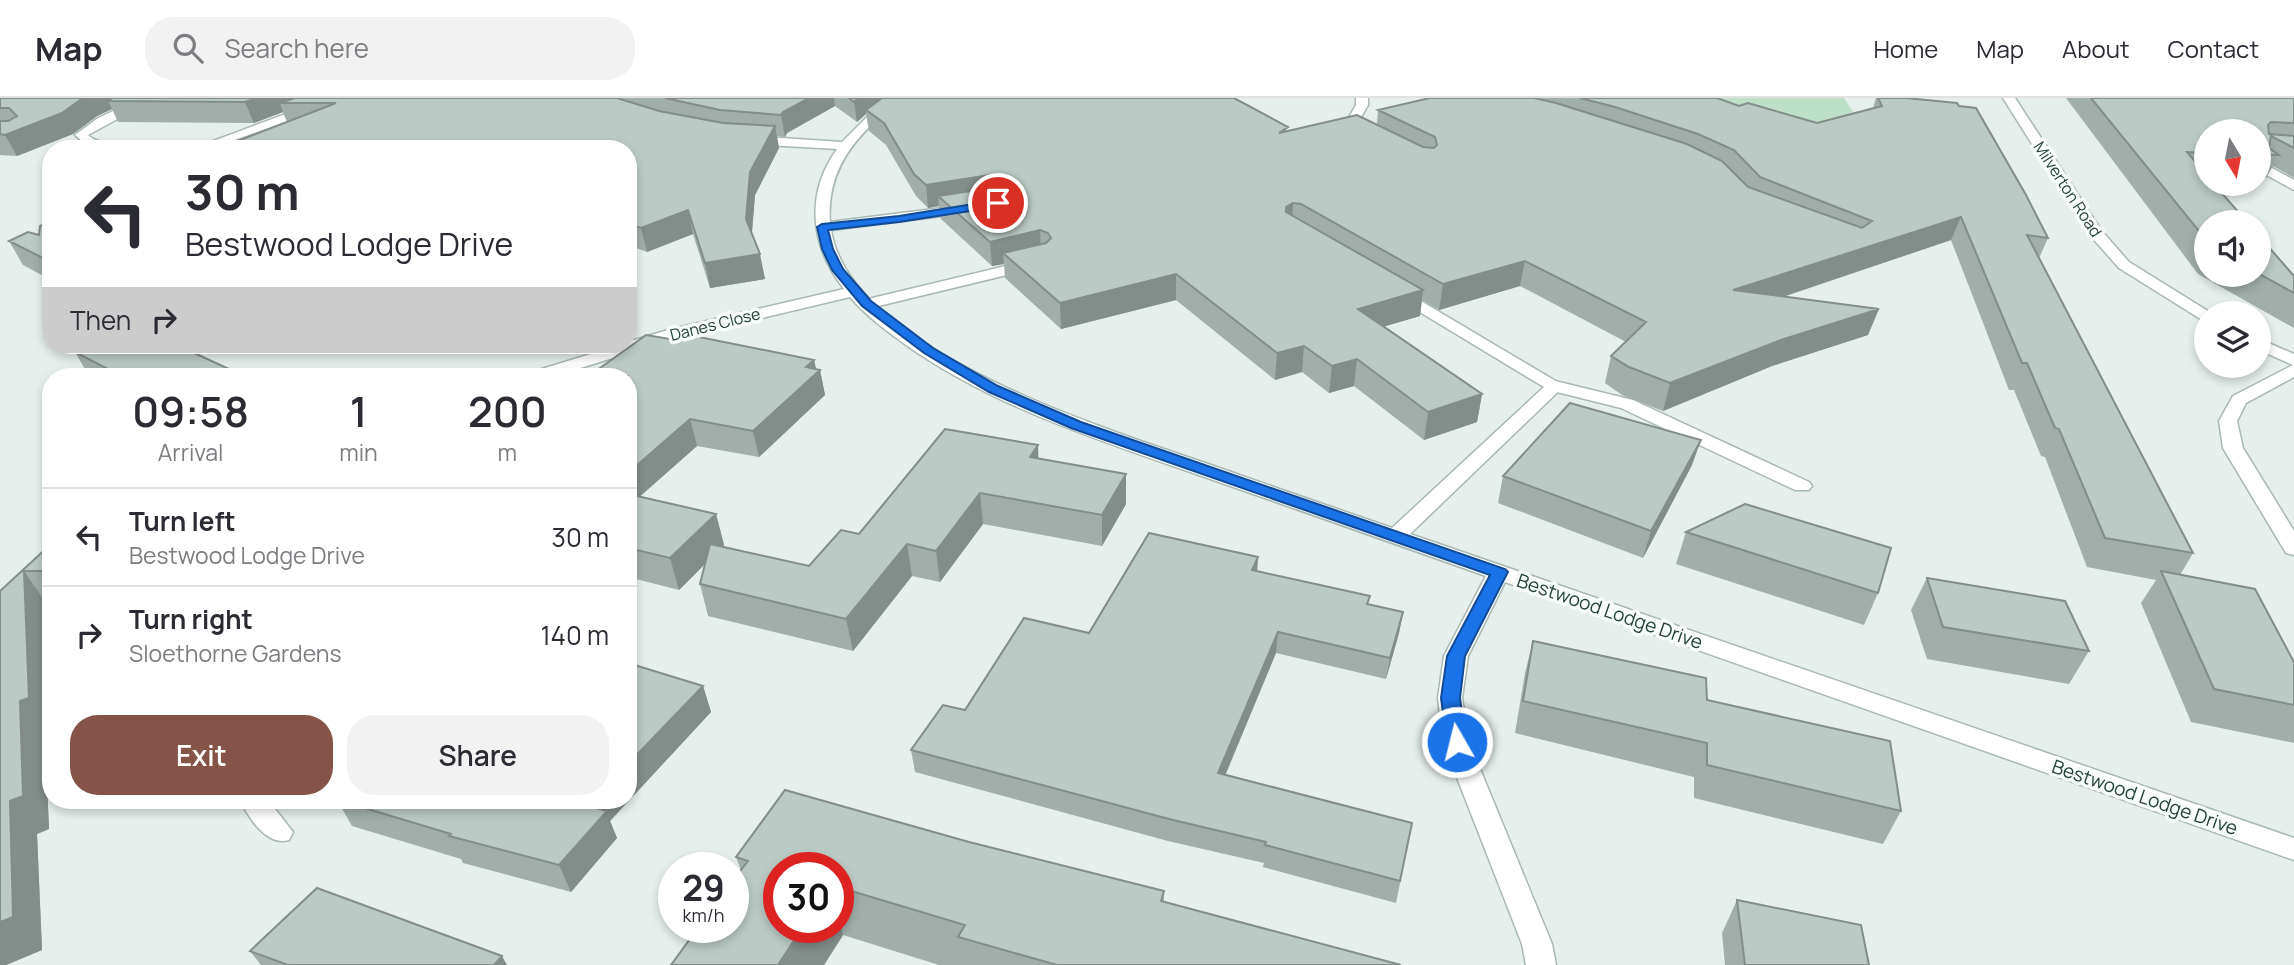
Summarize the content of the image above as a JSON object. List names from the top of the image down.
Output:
{
  "streets": {
    "street": ["Milverton Road", "Danes Close", "Bestwood Lodge Drive"]
  },
  "crossings": [
    ["Danes Close", "Bestwood Lodge Drive"]
  ],
  "north": "bottom",
  "page": {
    "header": "Map",
    "search": "Search here",
    "nav": [
      "Home",
      "Map",
      "About",
      "Contact"
    ],
    "turn": ["30 m", "Bestwood Lodge Drive"],
    "then": "Then",
    "eta": [
      "09:58",
      "Arrival",
      "1",
      "min",
      "200",
      "m"
    ],
    "list": [
      {
        "name": "Turn left",
        "note": "Bestwood Lodge Drive",
        "value": "30 m"
      },
      {
        "name": "Turn right",
        "note": "Sloethorne Gardens",
        "value": "140 m"
      }
    ],
    "buttons": ["Exit", "Share"],
    "speed": "29 km/h",
    "limit": "30"
  }
}
